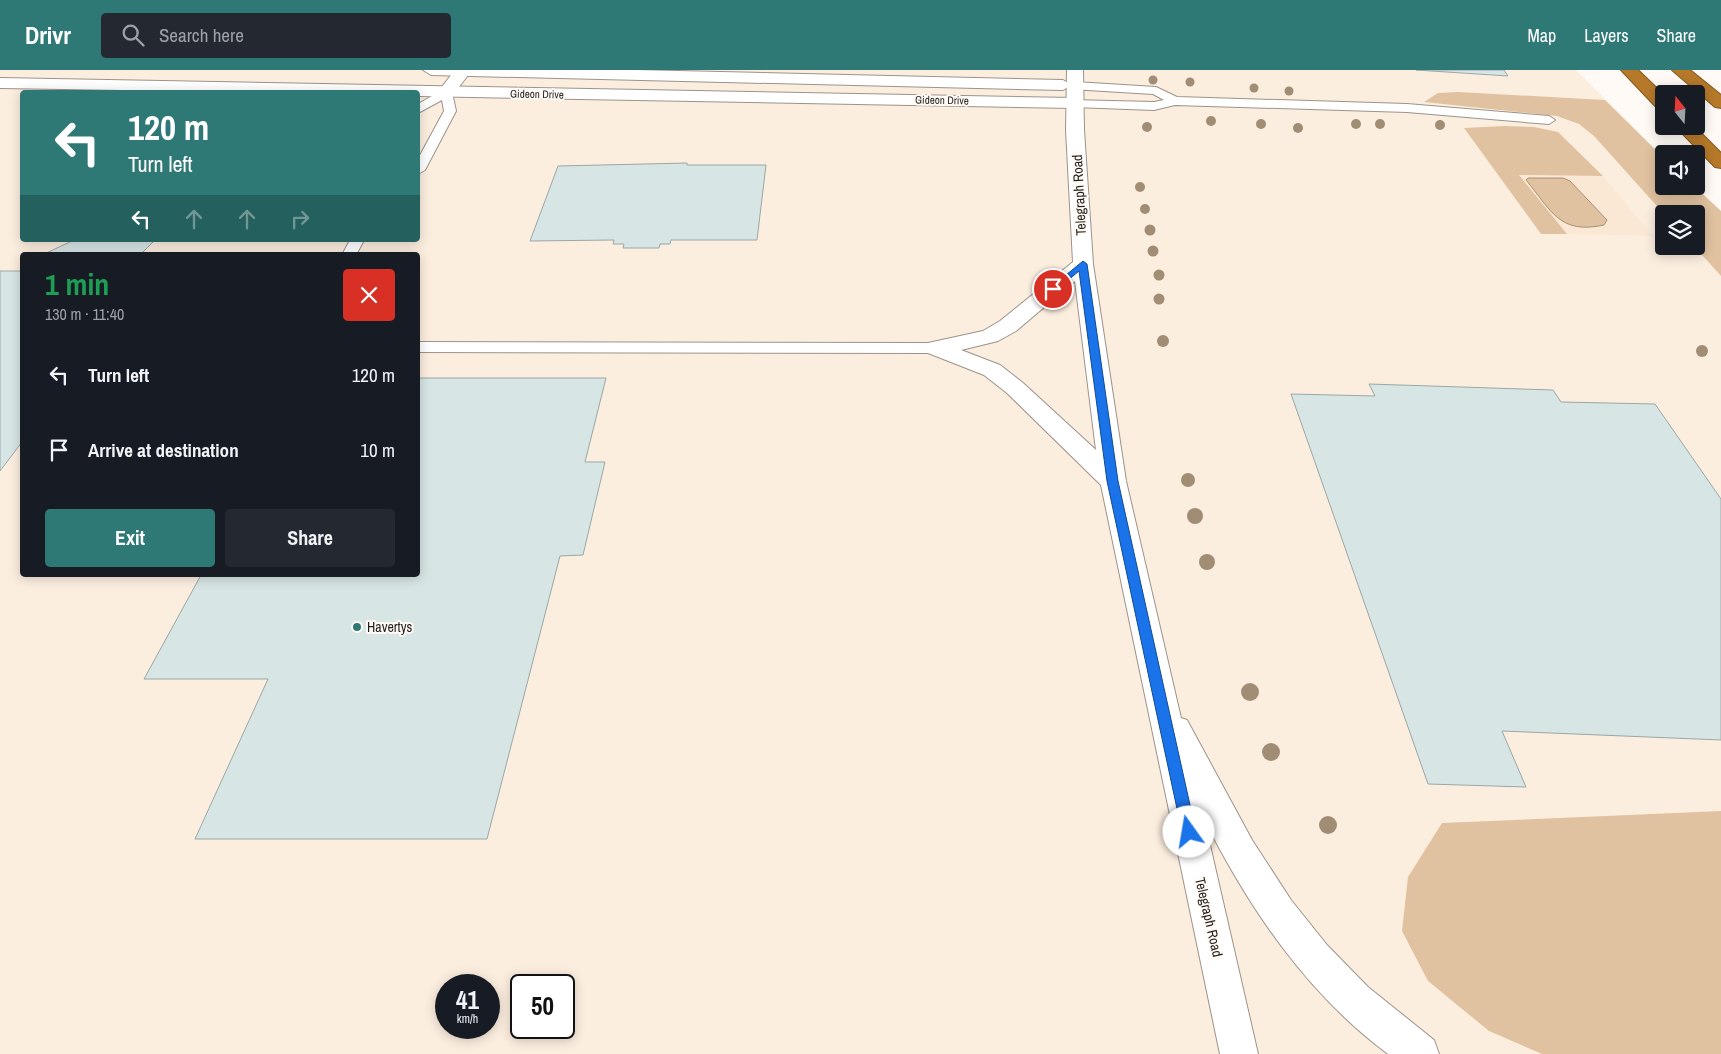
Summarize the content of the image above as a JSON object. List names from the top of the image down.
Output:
{
  "streets": {
    "street": ["Gideon Drive", "Telegraph Road"]
  },
  "crossings": [
    ["Gideon Drive", "Telegraph Road"]
  ],
  "places": ["Havertys"],
  "north": "top",
  "page": {
    "header": "Drivr",
    "search": "Search here",
    "nav": ["Map", "Layers", "Share"],
    "turn": ["120 m", "Turn left"],
    "heading": ["1 min", "130 m · 11:40"],
    "list": [
      {
        "name": "Turn left",
        "value": "120 m"
      },
      {
        "name": "Arrive at destination",
        "value": "10 m"
      }
    ],
    "buttons": ["Exit", "Share"],
    "speed": "41 km/h",
    "limit": "50"
  }
}
